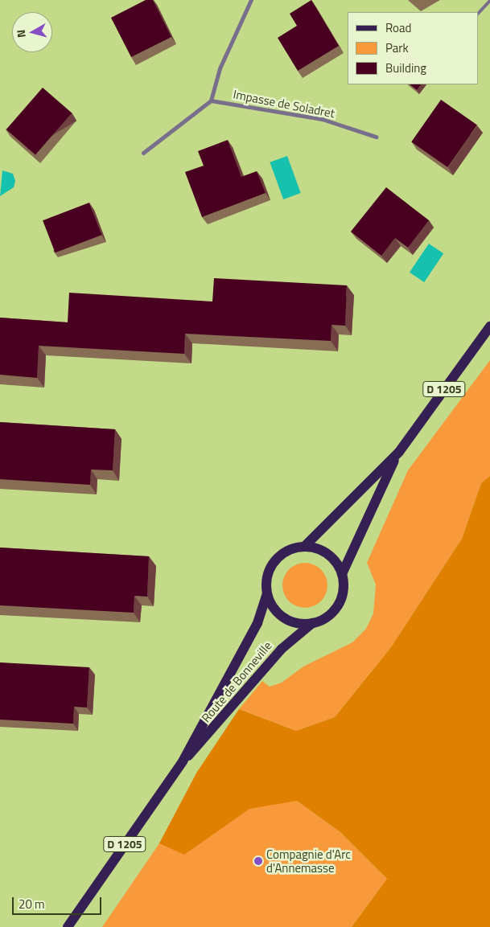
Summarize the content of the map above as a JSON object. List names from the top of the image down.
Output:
{
  "streets": {
    "main road": ["D 1205", "Route de Bonneville"],
    "street": ["Impasse de Soladret"]
  },
  "places": ["Compagnie d'Arc d'Annemasse"],
  "legend": ["Road", "Park", "Building"],
  "scale_bar": "20 m",
  "north": "left"
}
